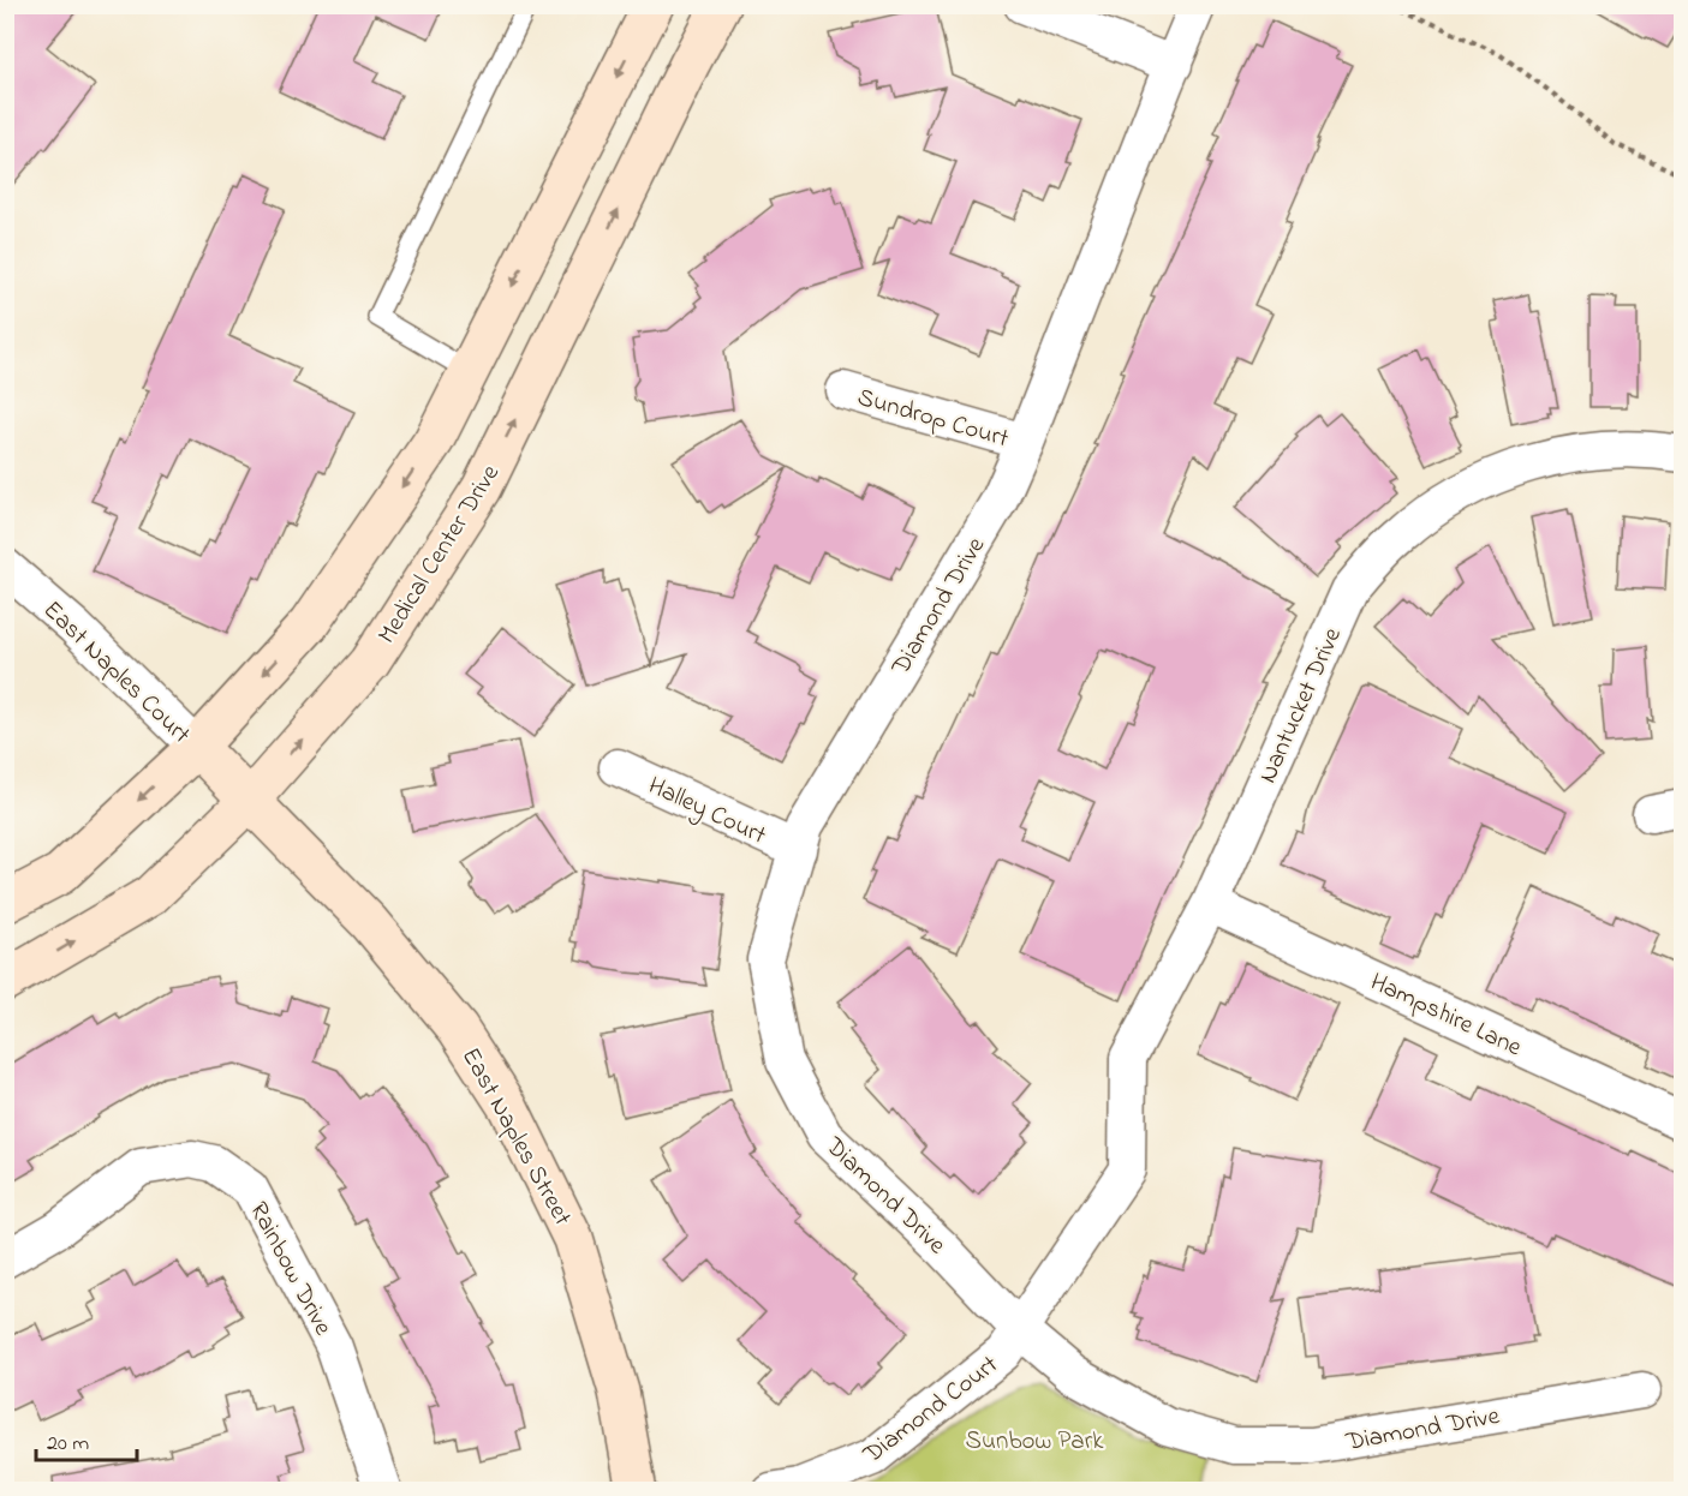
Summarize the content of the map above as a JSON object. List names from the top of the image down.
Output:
{
  "streets": {
    "main road": ["Medical Center Drive", "East Naples Street"],
    "street": [
      "Sundrop Court",
      "Diamond Drive",
      "East Naples Court",
      "Nantucket Drive",
      "Halley Court",
      "Hampshire Lane",
      "Rainbow Drive",
      "Diamond Court"
    ]
  },
  "crossings": [
    ["Sundrop Court", "Diamond Drive"],
    ["Medical Center Drive", "East Naples Street"],
    ["Diamond Drive", "Halley Court"],
    ["Diamond Drive", "Diamond Court"],
    ["East Naples Court", "East Naples Street"],
    ["Nantucket Drive", "Hampshire Lane"],
    ["Nantucket Drive", "Diamond Court"]
  ],
  "parks": ["Sunbow Park"],
  "scale_bar": "20 m"
}
